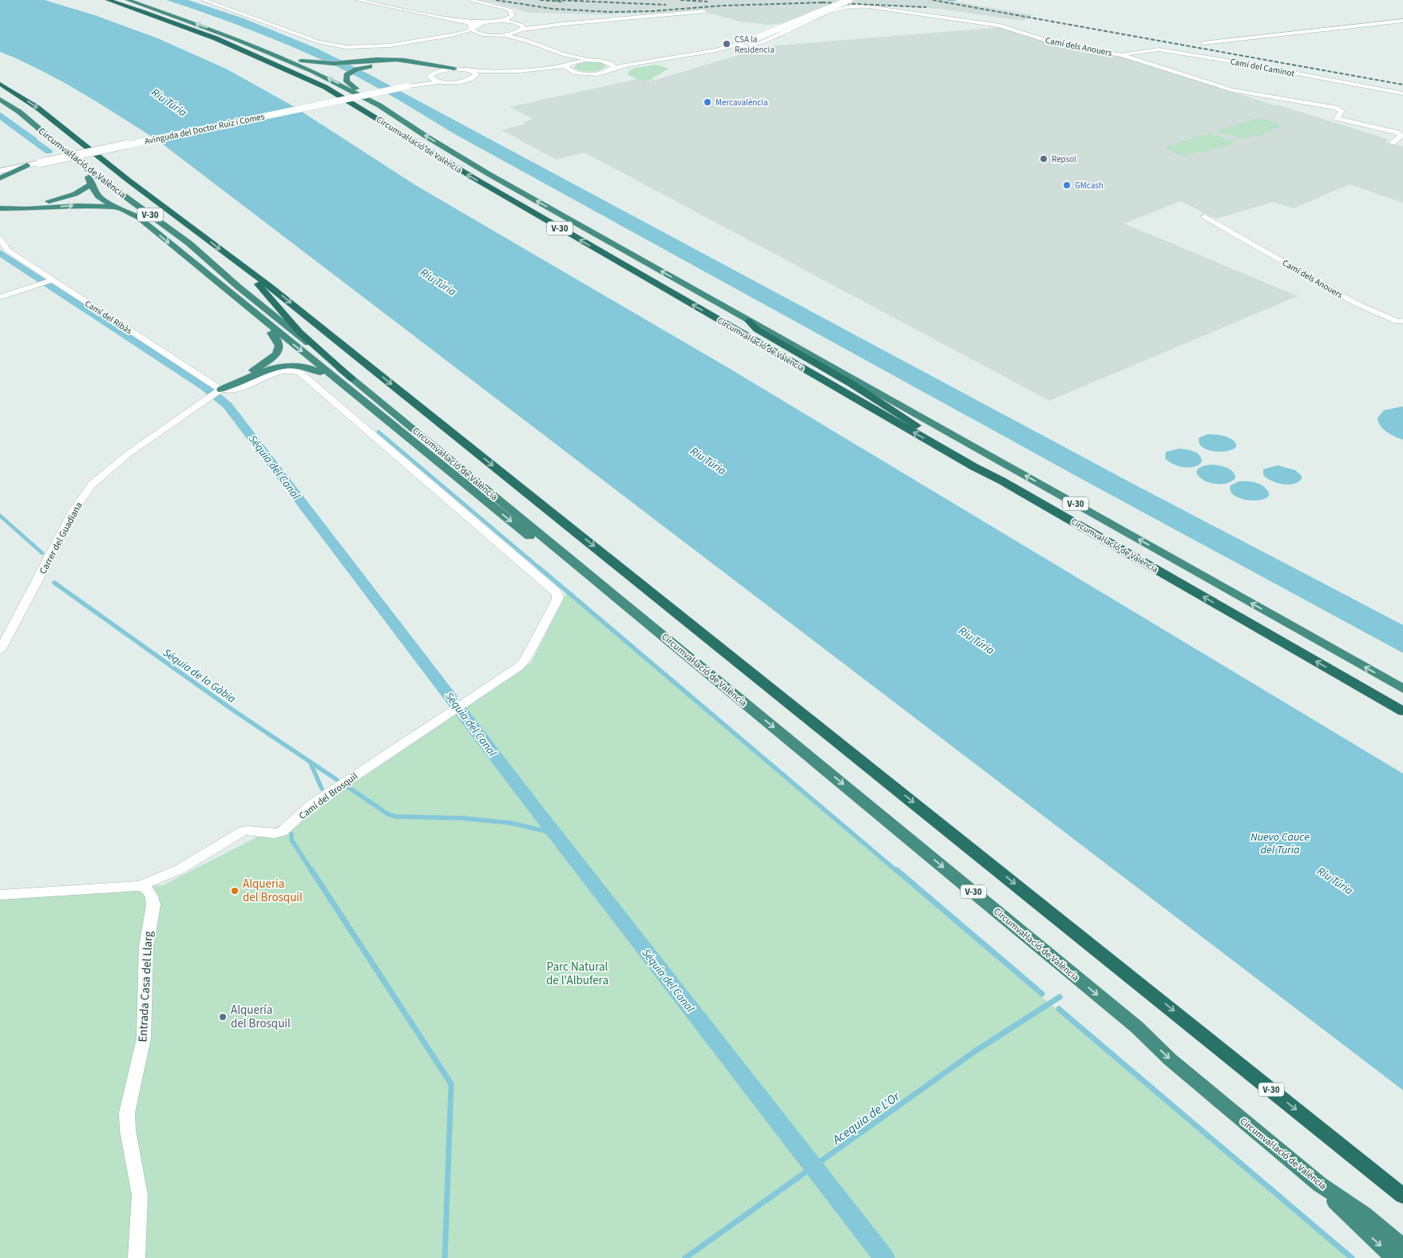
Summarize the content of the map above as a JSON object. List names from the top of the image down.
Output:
{
  "streets": {
    "highway": ["Circumval·lació de València", "V-30"],
    "street": [
      "Camí dels Anouers",
      "Camí del Caminot",
      "Avinguda del Doctor Ruiz i Comes",
      "Camí del Ribàs",
      "Carrer del Guadiana",
      "Camí del Brosquil",
      "Entrada Casa del Llarg"
    ]
  },
  "crossings": [
    ["Camí dels Anouers", "Camí del Caminot"],
    ["Camí del Ribàs", "Carrer del Guadiana"],
    ["Camí del Ribàs", "Camí del Brosquil"],
    ["Carrer del Guadiana", "Camí del Brosquil"],
    ["Camí del Brosquil", "Entrada Casa del Llarg"]
  ],
  "water": [
    "Riu Túria",
    "Séquia del Canal",
    "Séquia de la Gàbia",
    "Nuevo Cauce del Turia",
    "Acequia de L'Or"
  ],
  "parks": ["Parc Natural de l'Albufera"],
  "places": [
    "CSA la Residencia",
    "Mercavalència",
    "Repsol",
    "GMcash",
    "Alqueria del Brosquil",
    "Alquería del Brosquil"
  ]
}
